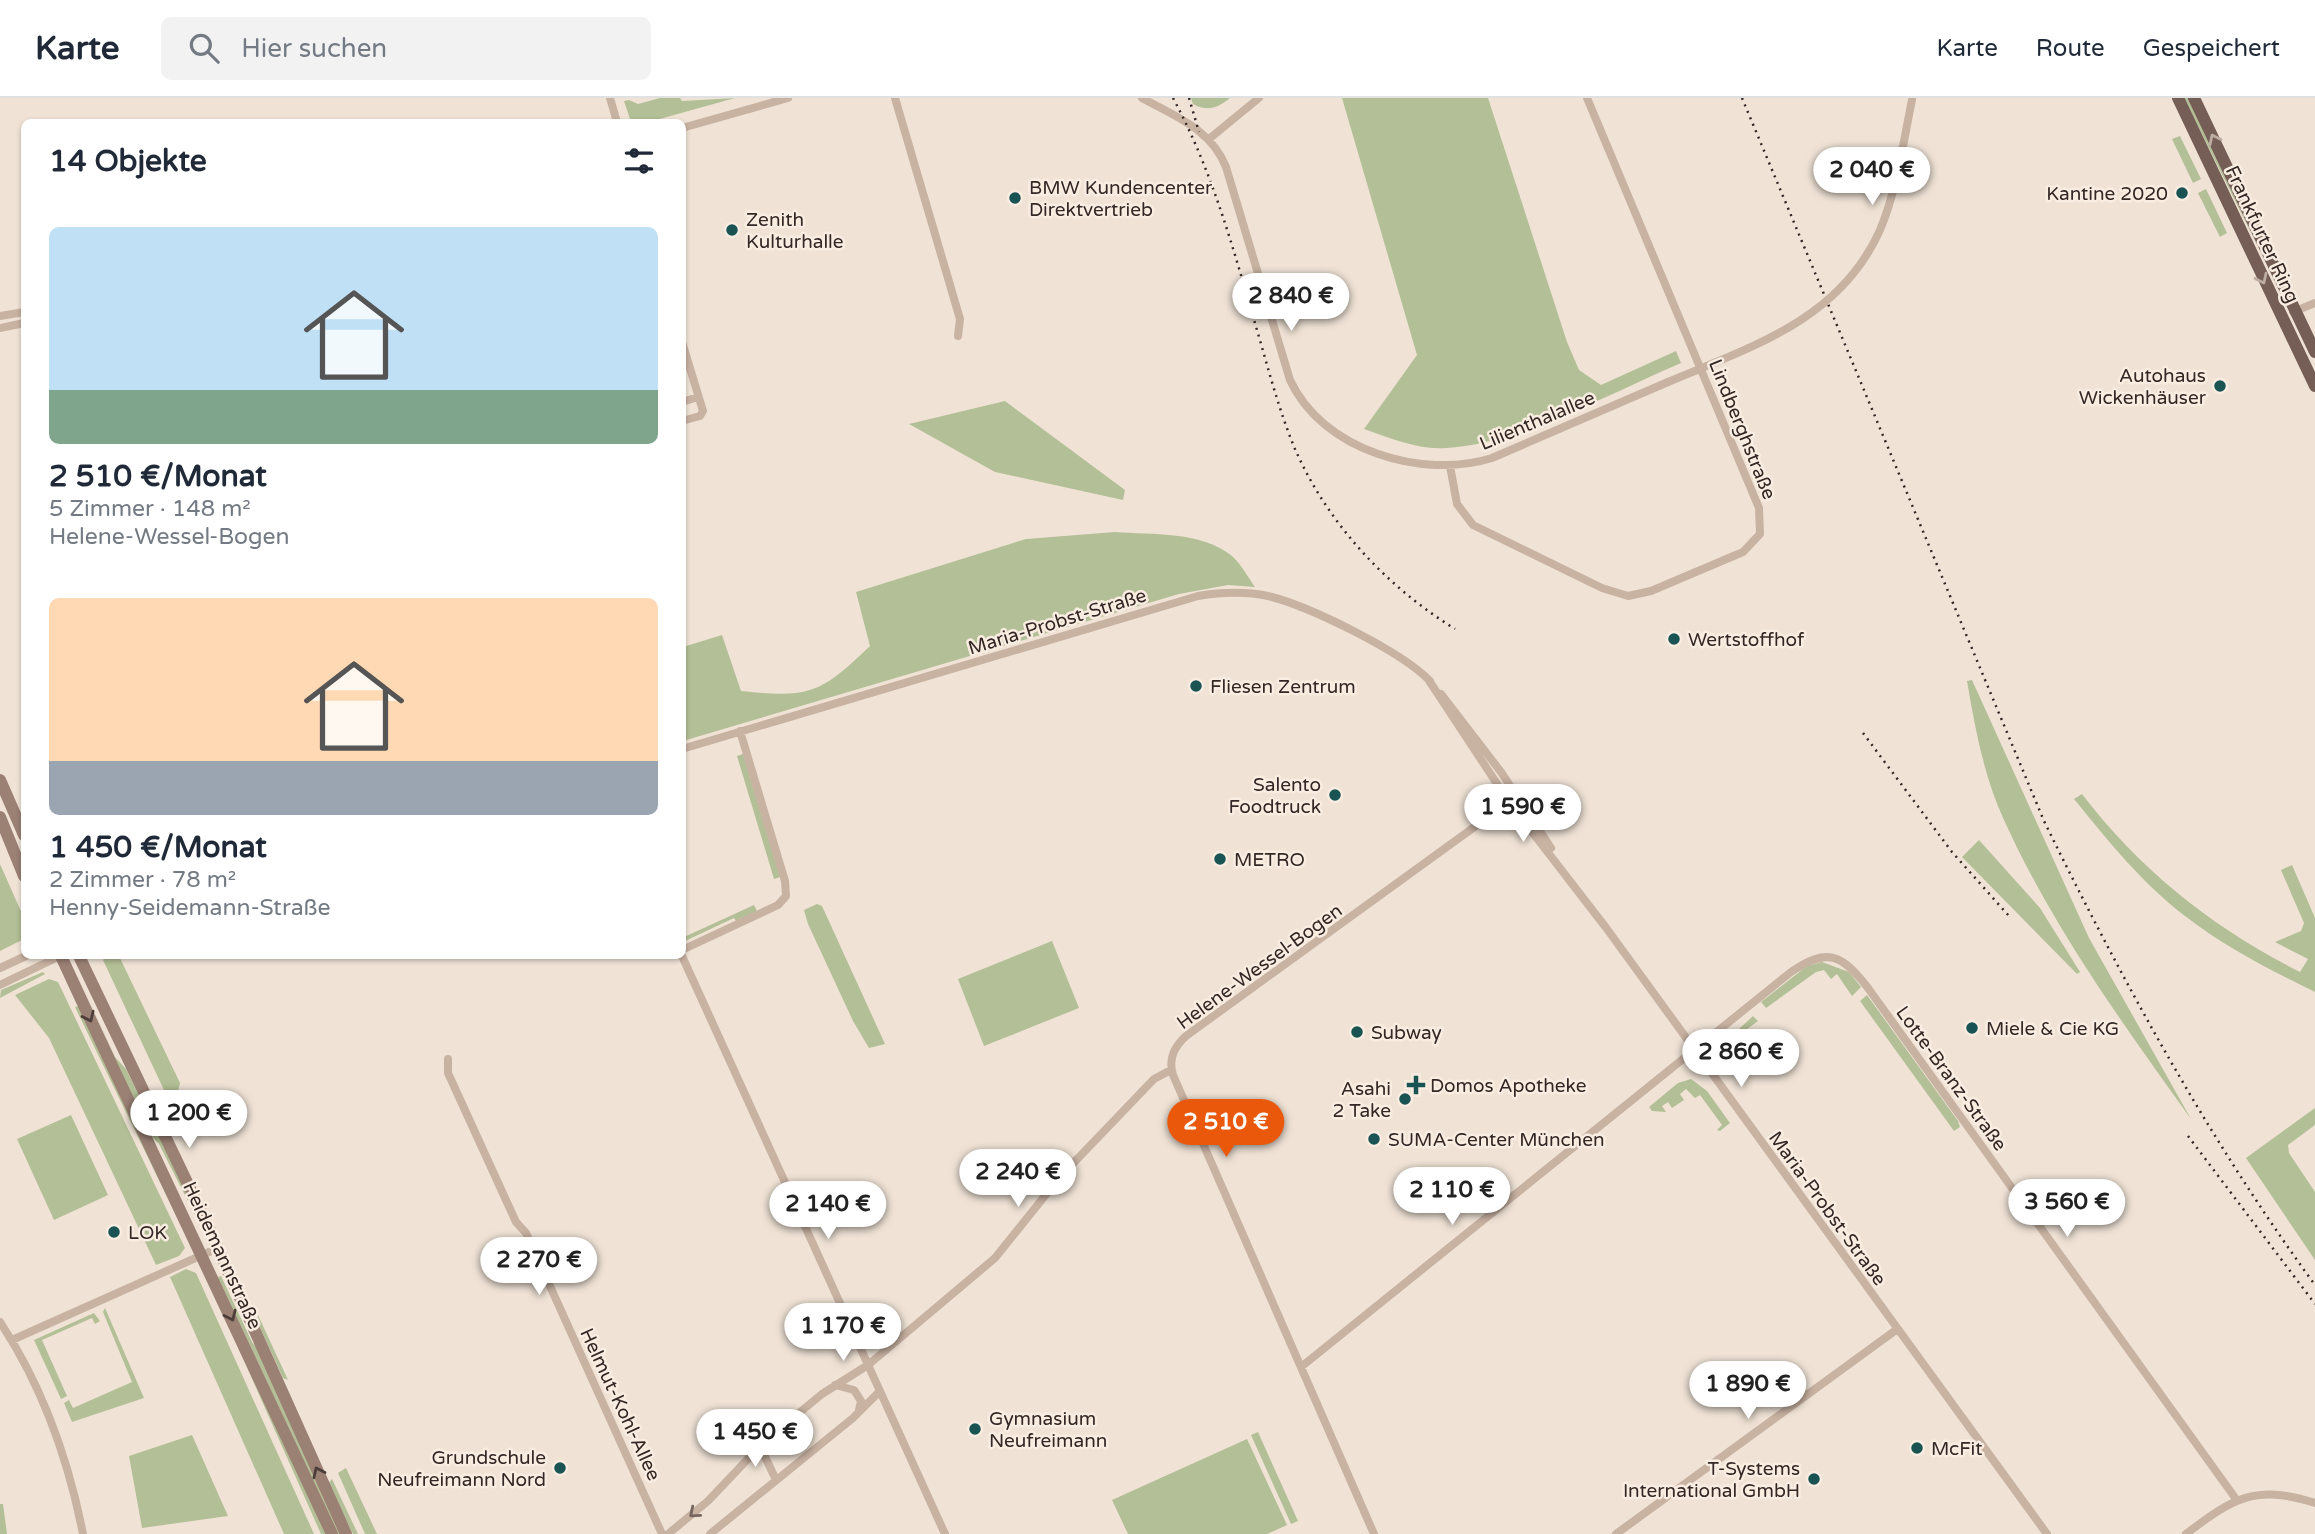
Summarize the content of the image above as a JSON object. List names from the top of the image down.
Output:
{
  "streets": {
    "main road": ["Frankfurter Ring", "Heidemannstraße"],
    "street": [
      "Lilienthalallee",
      "Lindberghstraße",
      "Maria-Probst-Straße",
      "Helene-Wessel-Bogen",
      "Lotte-Branz-Straße",
      "Helmut-Kohl-Allee"
    ]
  },
  "crossings": [
    ["Lilienthalallee", "Lindberghstraße"],
    ["Maria-Probst-Straße", "Helene-Wessel-Bogen"],
    ["Maria-Probst-Straße", "Lotte-Branz-Straße"]
  ],
  "places": {
    "other": [
      "Kantine 2020",
      "BMW Kundencenter Direktvertrieb",
      "Zenith Kulturhalle",
      "Autohaus Wickenhäuser",
      "Wertstoffhof",
      "Fliesen Zentrum",
      "Salento Foodtruck",
      "METRO",
      "Miele & Cie KG",
      "Subway",
      "Asahi 2 Take",
      "SUMA-Center München",
      "LOK",
      "Gymnasium Neufreimann",
      "McFit",
      "Grundschule Neufreimann Nord",
      "T-Systems International GmbH"
    ],
    "health": ["Domos Apotheke"]
  },
  "page": {
    "header": "Karte",
    "search": "Hier suchen",
    "nav": ["Karte", "Route", "Gespeichert"],
    "heading": "14 Objekte",
    "price": [
      "2 040 €",
      "2 840 €",
      "1 590 €",
      "2 860 €",
      "1 200 €",
      "2 510 €",
      "2 240 €",
      "2 110 €",
      "3 560 €",
      "2 140 €",
      "2 270 €",
      "1 170 €",
      "1 890 €",
      "1 450 €"
    ],
    "list": [
      {
        "name": "2 510 €/Monat",
        "note": "5 Zimmer · 148 m² · Helene-Wessel-Bogen"
      },
      {
        "name": "1 450 €/Monat",
        "note": "2 Zimmer · 78 m² · Henny-Seidemann-Straße"
      }
    ]
  }
}
